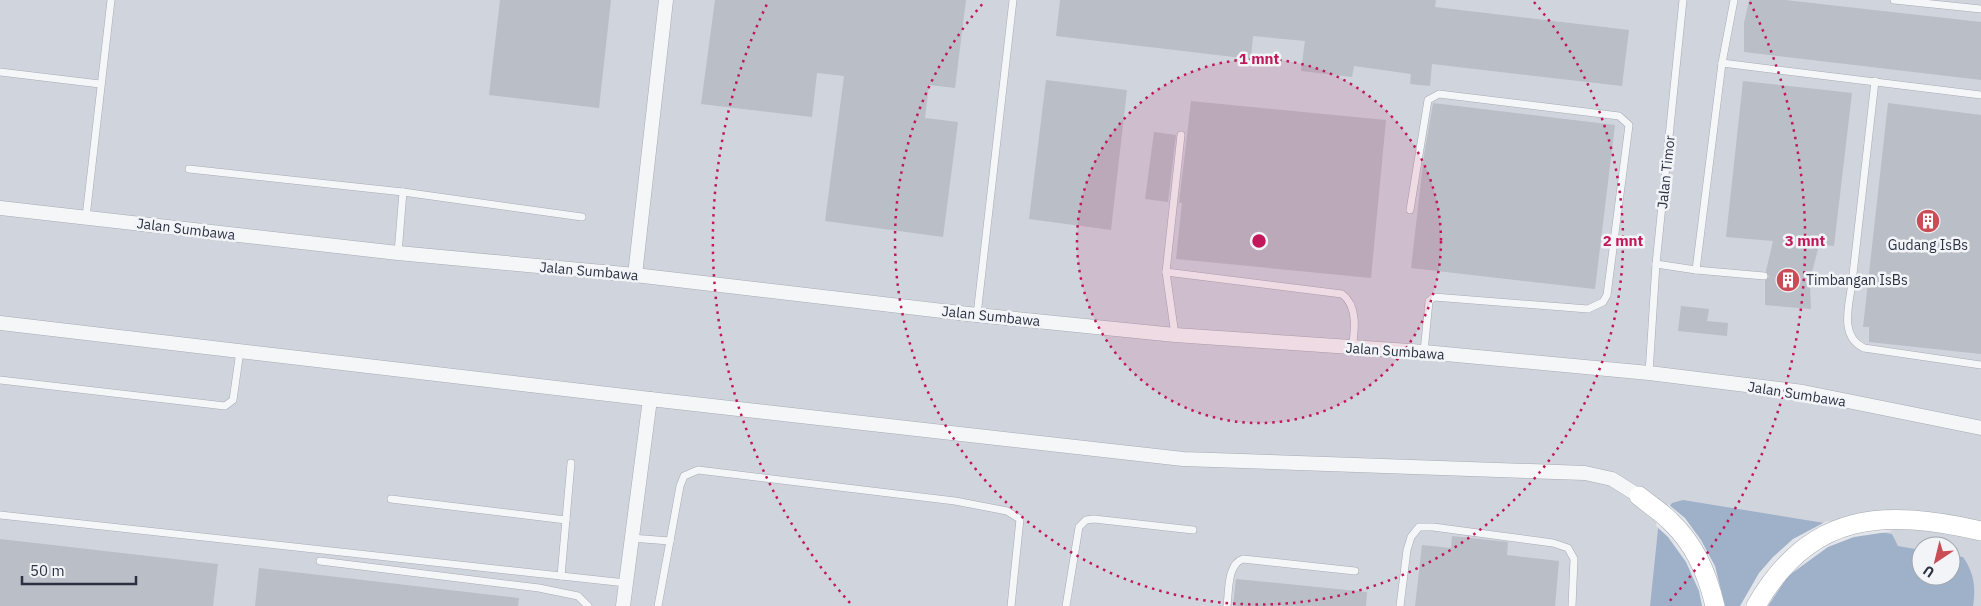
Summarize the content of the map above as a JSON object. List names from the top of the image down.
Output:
{
  "streets": {
    "street": ["Jalan Sumbawa"],
    "lane": ["Jalan Timor"]
  },
  "crossings": [
    ["Jalan Timor", "Jalan Sumbawa"]
  ],
  "places": {
    "building": ["Gudang IsBs", "Timbangan IsBs"]
  },
  "scale_bar": "50 m",
  "north": "bottom left",
  "rings": ["1 mnt", "2 mnt", "3 mnt"]
}
